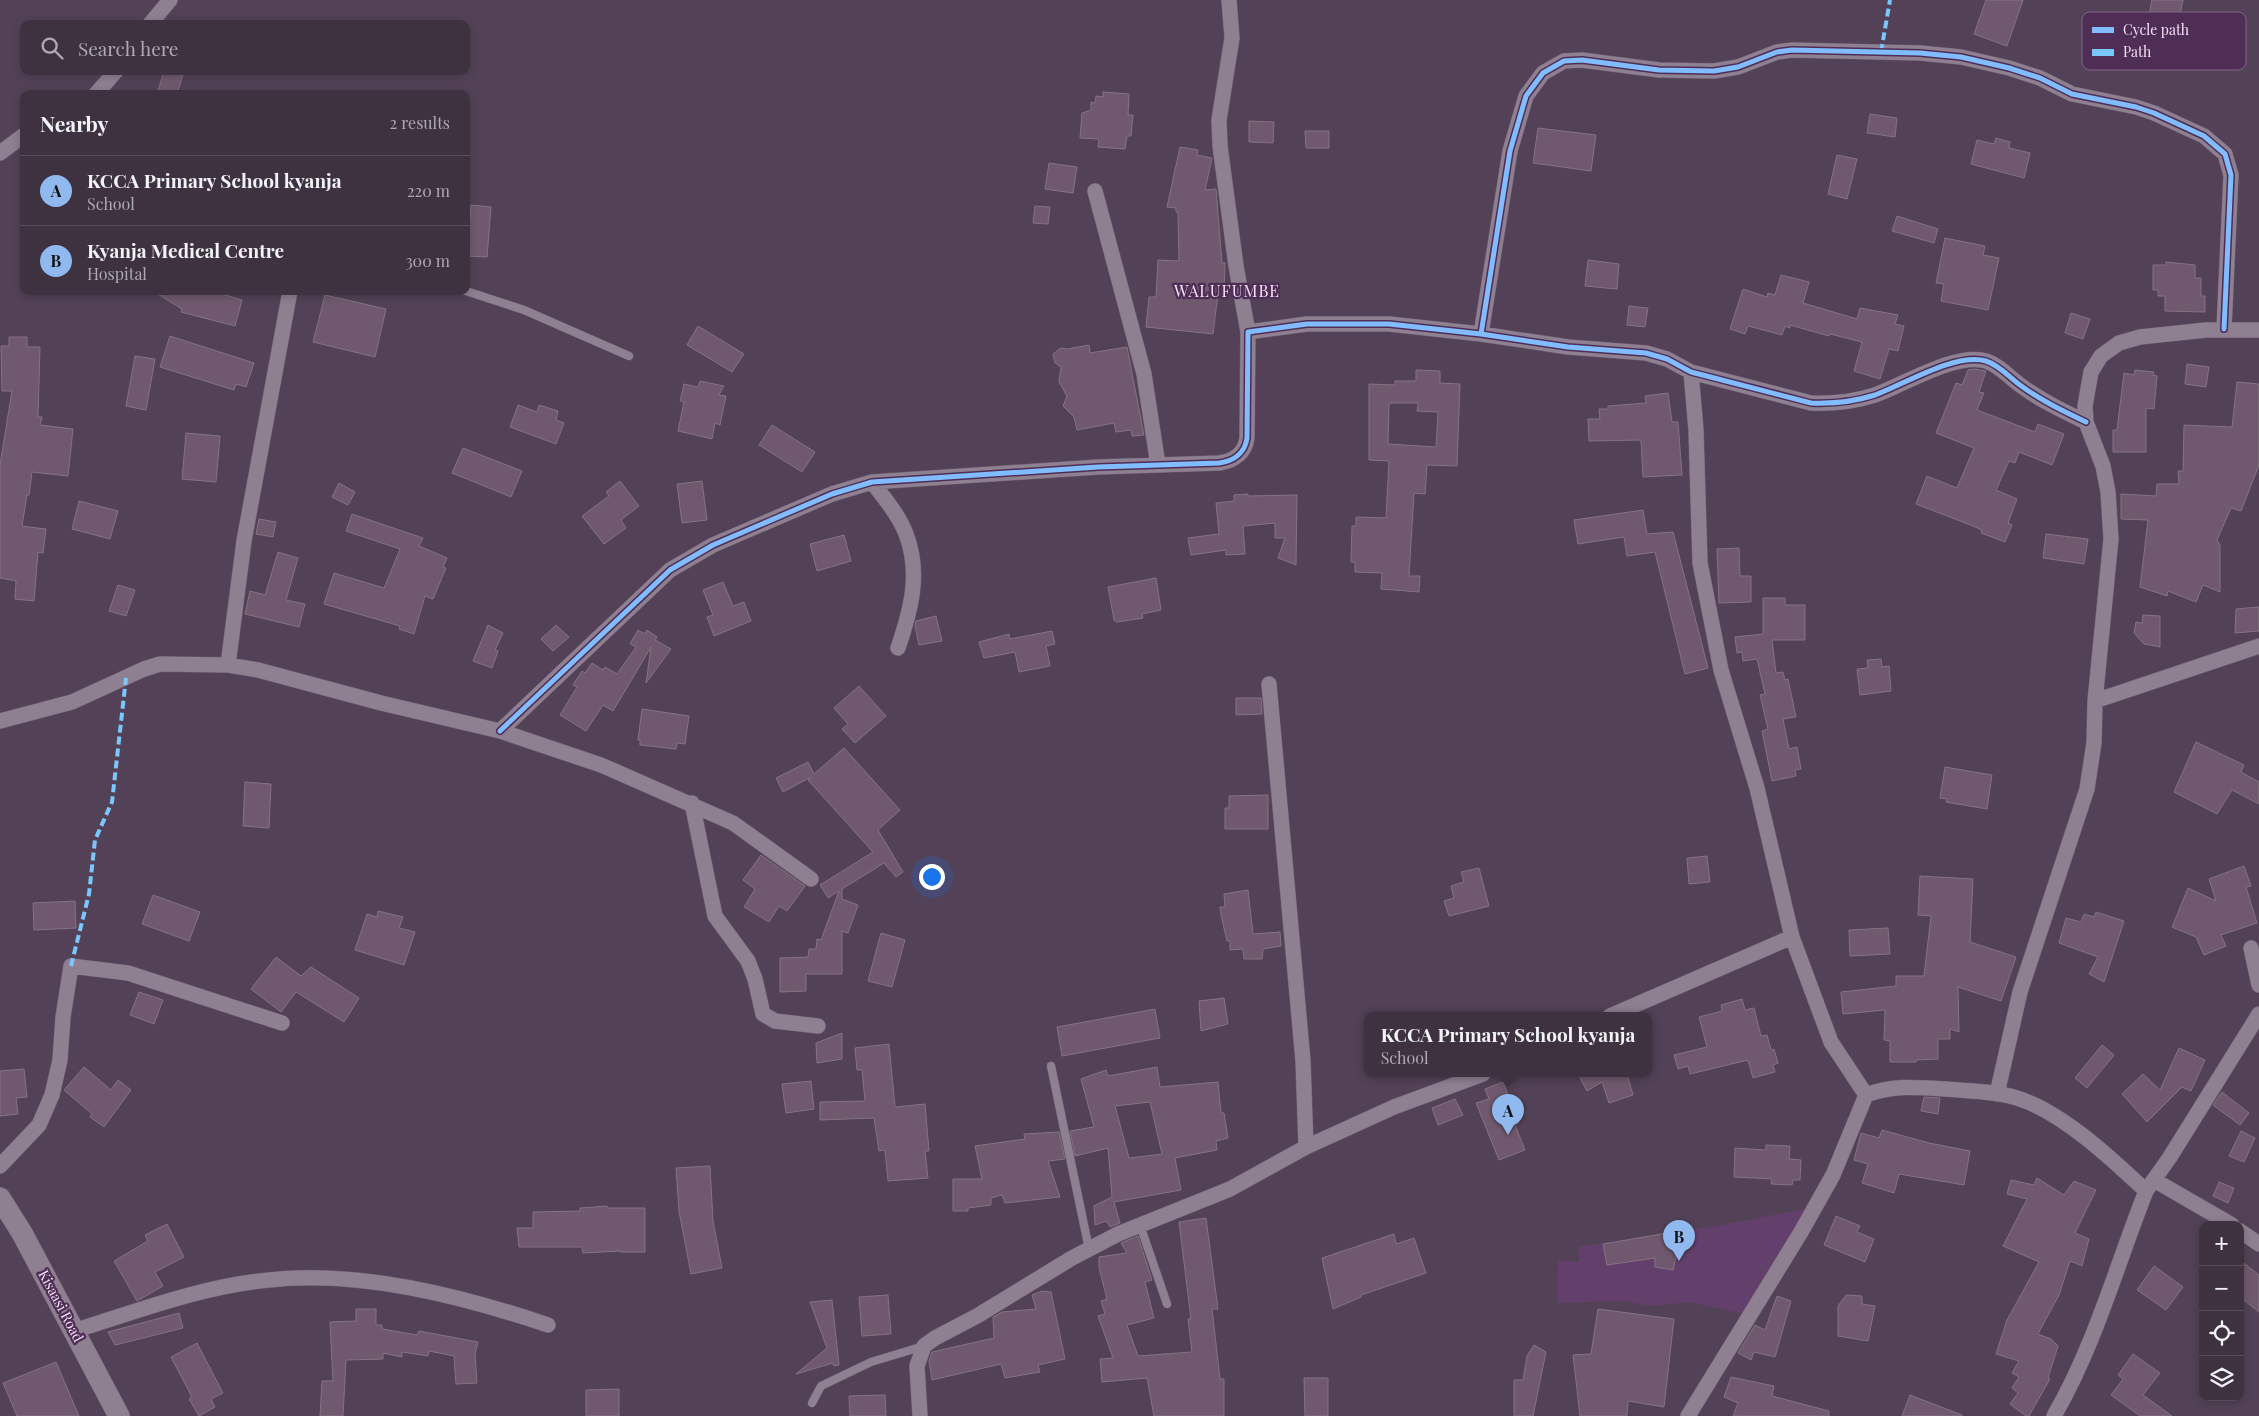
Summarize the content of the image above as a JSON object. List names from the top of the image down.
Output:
{
  "streets": {
    "main road": ["Kisaasi Road"]
  },
  "districts": ["WALUFUMBE"],
  "legend": ["Cycle path", "Path"],
  "page": {
    "search": "Search here",
    "heading": ["Nearby", "2 results"],
    "list": [
      {
        "mark": "A",
        "name": "KCCA Primary School kyanja",
        "note": "School",
        "value": "220 m"
      },
      {
        "mark": "B",
        "name": "Kyanja Medical Centre",
        "note": "Hospital",
        "value": "300 m"
      }
    ],
    "popup": ["KCCA Primary School kyanja", "School"],
    "pins": ["A", "B"],
    "map_buttons": ["+", "−"]
  }
}
